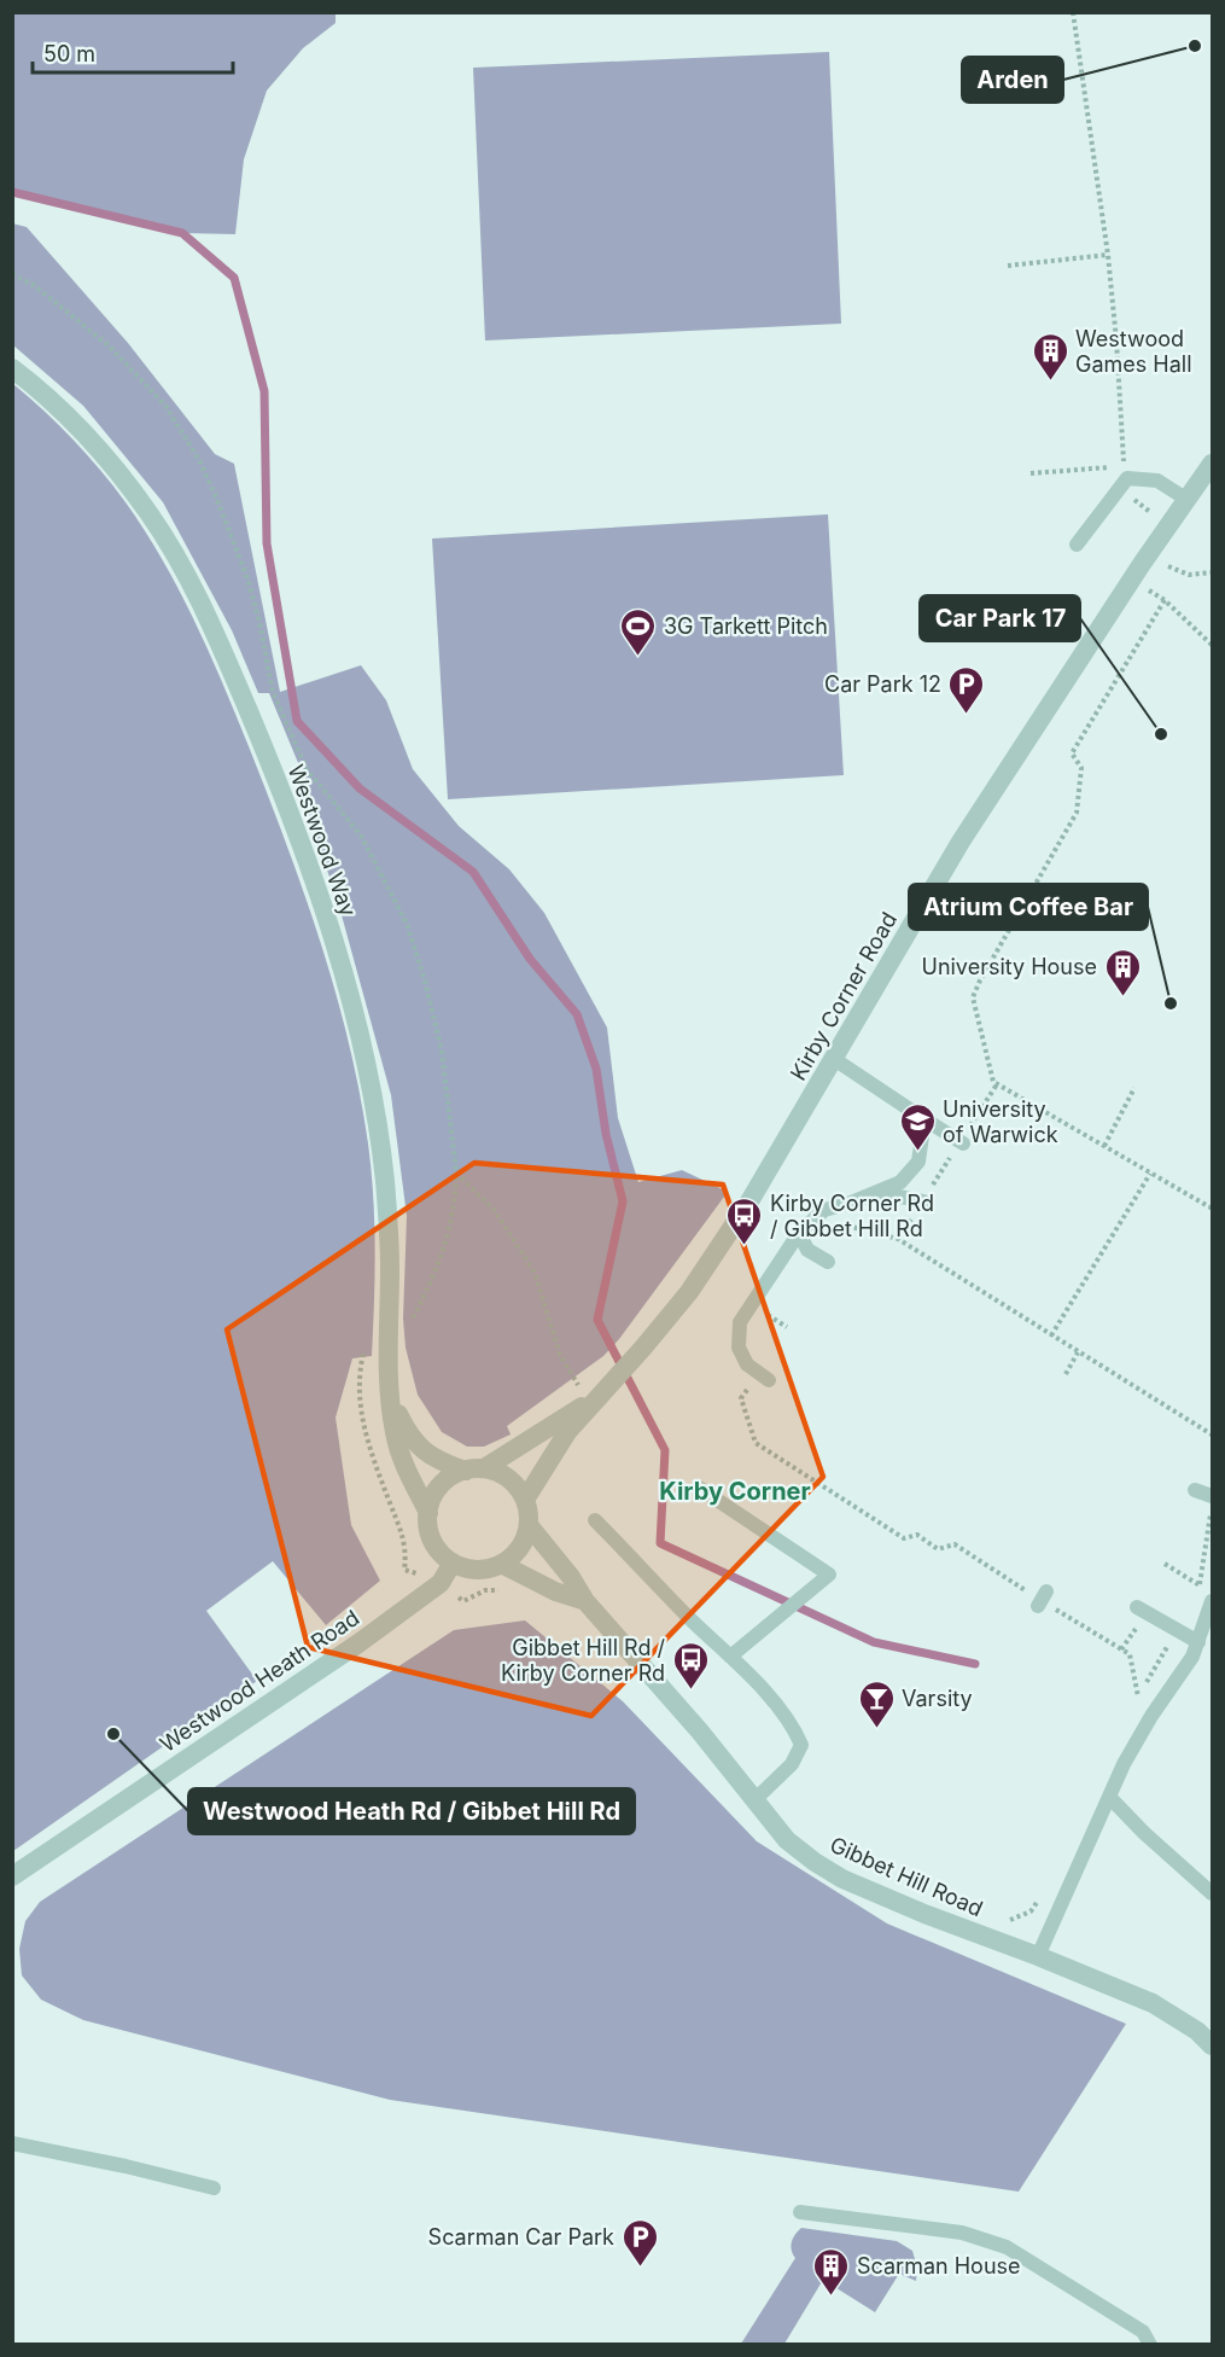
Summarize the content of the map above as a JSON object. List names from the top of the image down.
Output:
{
  "streets": {
    "street": [
      "Westwood Way",
      "Kirby Corner Road",
      "Westwood Heath Road",
      "Gibbet Hill Road"
    ]
  },
  "crossings": [
    ["Westwood Way", "Kirby Corner Road"],
    ["Westwood Way", "Westwood Heath Road"],
    ["Westwood Way", "Gibbet Hill Road"],
    ["Kirby Corner Road", "Westwood Heath Road"],
    ["Kirby Corner Road", "Gibbet Hill Road"],
    ["Westwood Heath Road", "Gibbet Hill Road"]
  ],
  "districts": ["Kirby Corner"],
  "places": {
    "other": [
      "Arden",
      "Car Park 17",
      "Atrium Coffee Bar",
      "Westwood Heath Rd / Gibbet Hill Rd"
    ],
    "building": ["Westwood Games Hall", "University House", "Scarman House"],
    "sports": ["3G Tarkett Pitch"],
    "parking": ["Car Park 12", "Scarman Car Park"],
    "school or university": ["University of Warwick"],
    "bus stop": ["Kirby Corner Rd / Gibbet Hill Rd", "Gibbet Hill Rd / Kirby Corner Rd"],
    "bar": ["Varsity"]
  },
  "scale_bar": "50 m"
}
